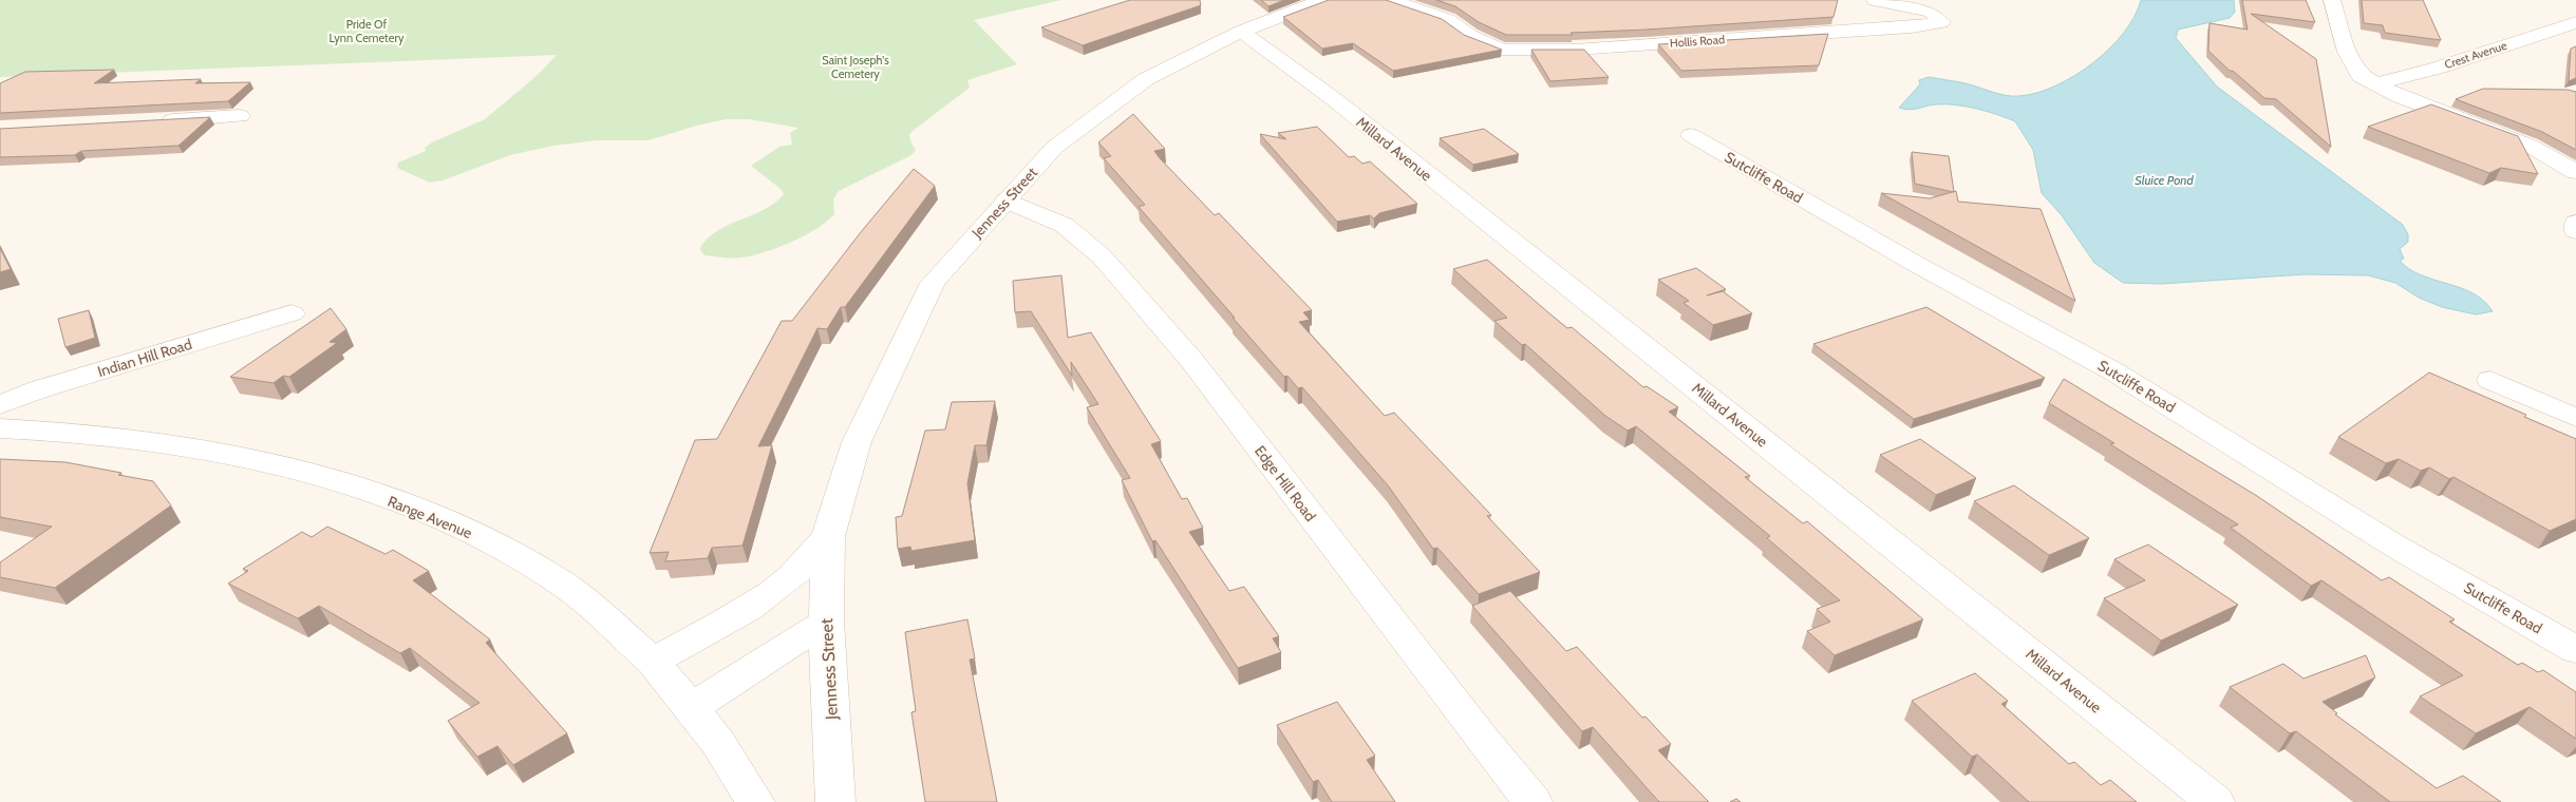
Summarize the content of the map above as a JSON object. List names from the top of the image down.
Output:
{
  "streets": {
    "street": [
      "Hollis Road",
      "Crest Avenue",
      "Millard Avenue",
      "Sutcliffe Road",
      "Jenness Street",
      "Indian Hill Road",
      "Edge Hill Road",
      "Range Avenue"
    ]
  },
  "crossings": [
    ["Millard Avenue", "Jenness Street"],
    ["Jenness Street", "Edge Hill Road"],
    ["Jenness Street", "Range Avenue"]
  ],
  "water": ["Sluice Pond"],
  "parks": ["Pride Of Lynn Cemetery", "Saint Joseph's Cemetery"]
}
